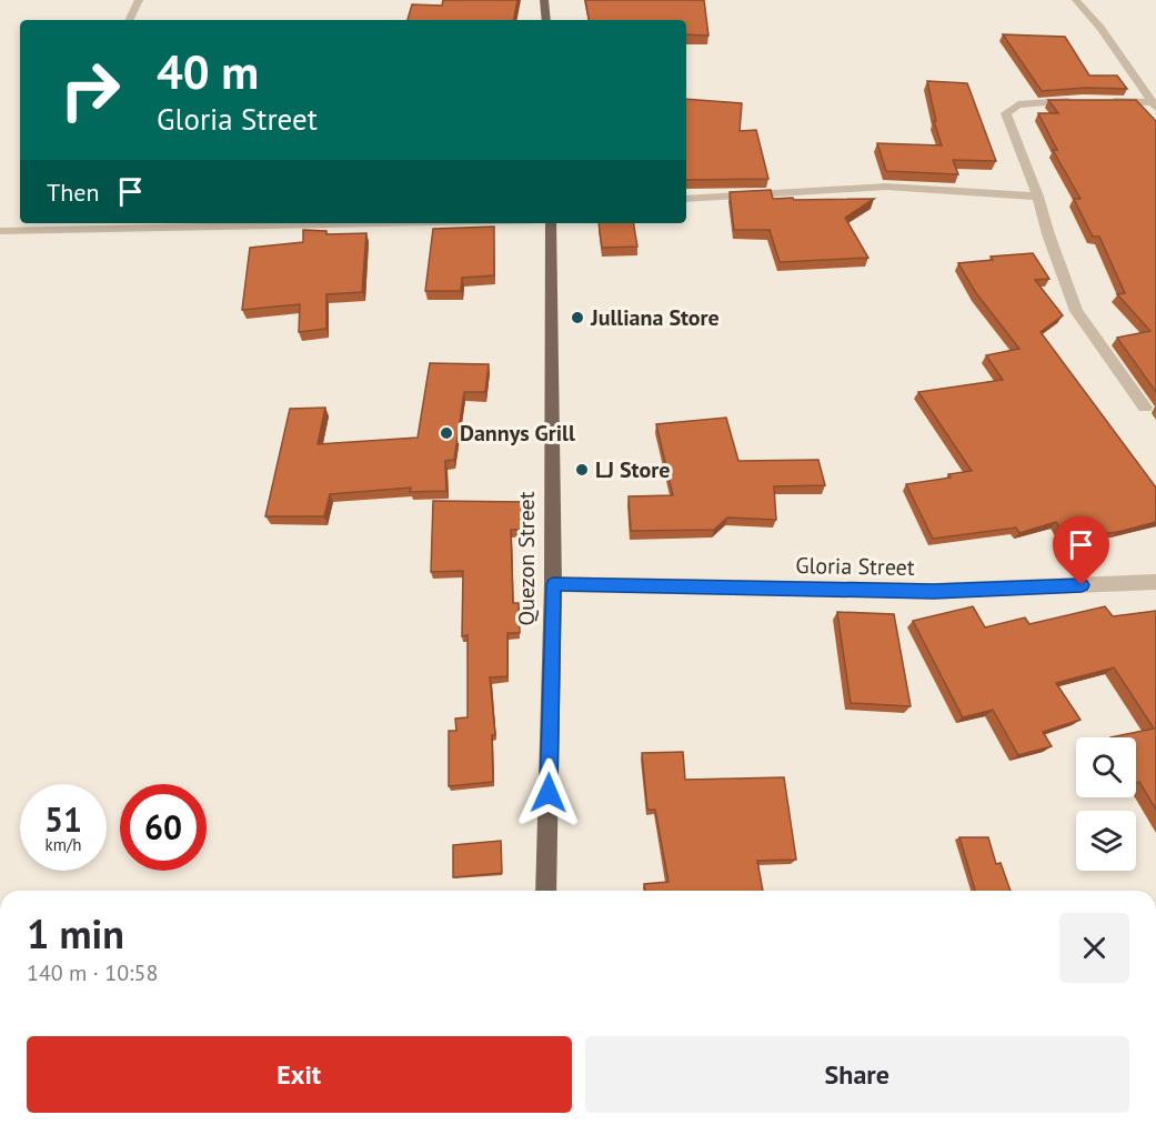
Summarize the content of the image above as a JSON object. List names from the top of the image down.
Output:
{
  "streets": {
    "main road": ["Quezon Street"],
    "street": ["Gloria Street"]
  },
  "crossings": [
    ["Quezon Street", "Gloria Street"]
  ],
  "places": ["Julliana Store", "Dannys Grill", "LJ Store"],
  "page": {
    "turn": ["40 m", "Gloria Street"],
    "then": "Then",
    "speed": "51 km/h",
    "limit": "60",
    "heading": ["1 min", "140 m · 10:58"],
    "buttons": ["Exit", "Share"]
  }
}
